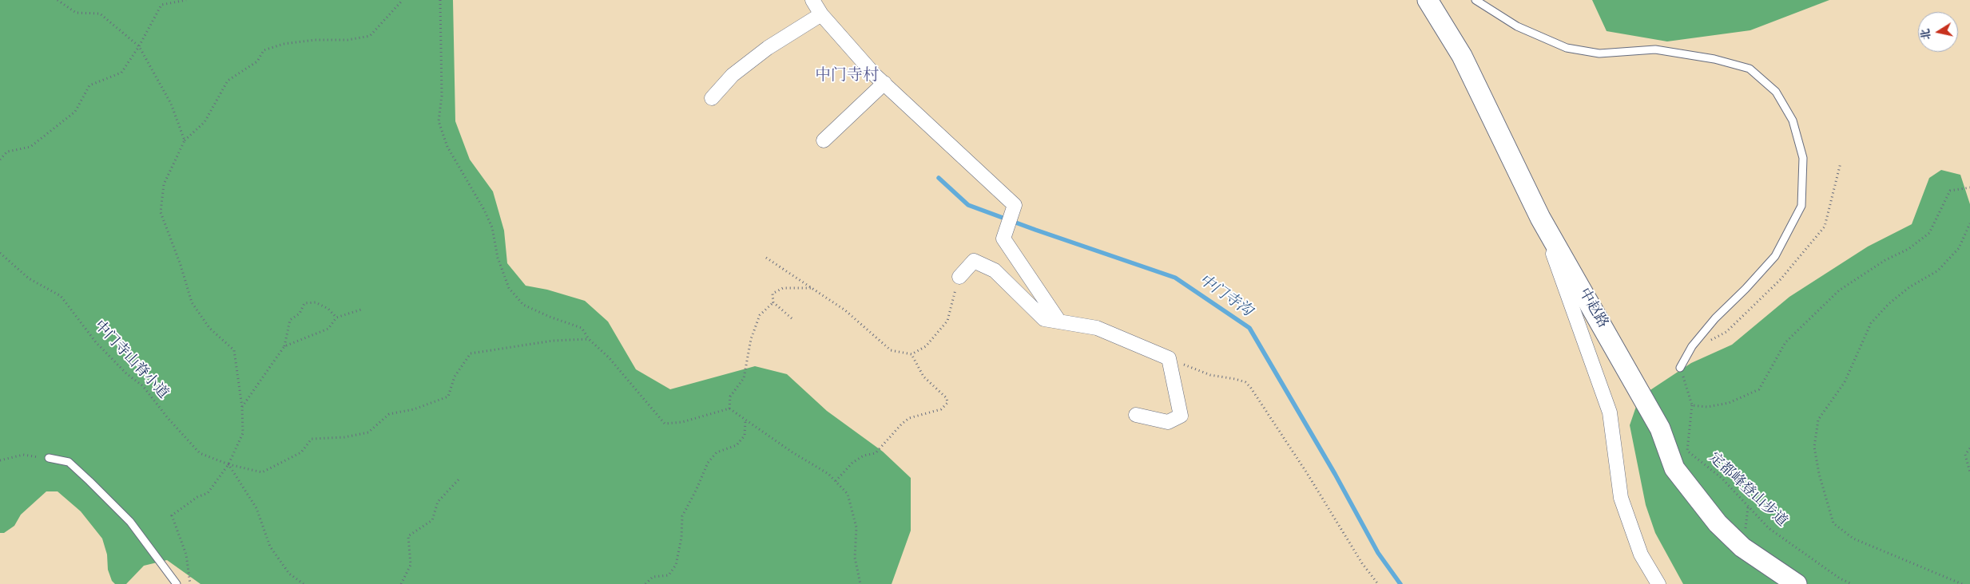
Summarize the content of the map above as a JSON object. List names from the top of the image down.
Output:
{
  "streets": {
    "street": ["中赵路"],
    "path": ["中门寺山脊小道", "定都峰登山步道"]
  },
  "districts": ["中门寺村"],
  "water": ["中门寺沟"],
  "north": "left"
}
